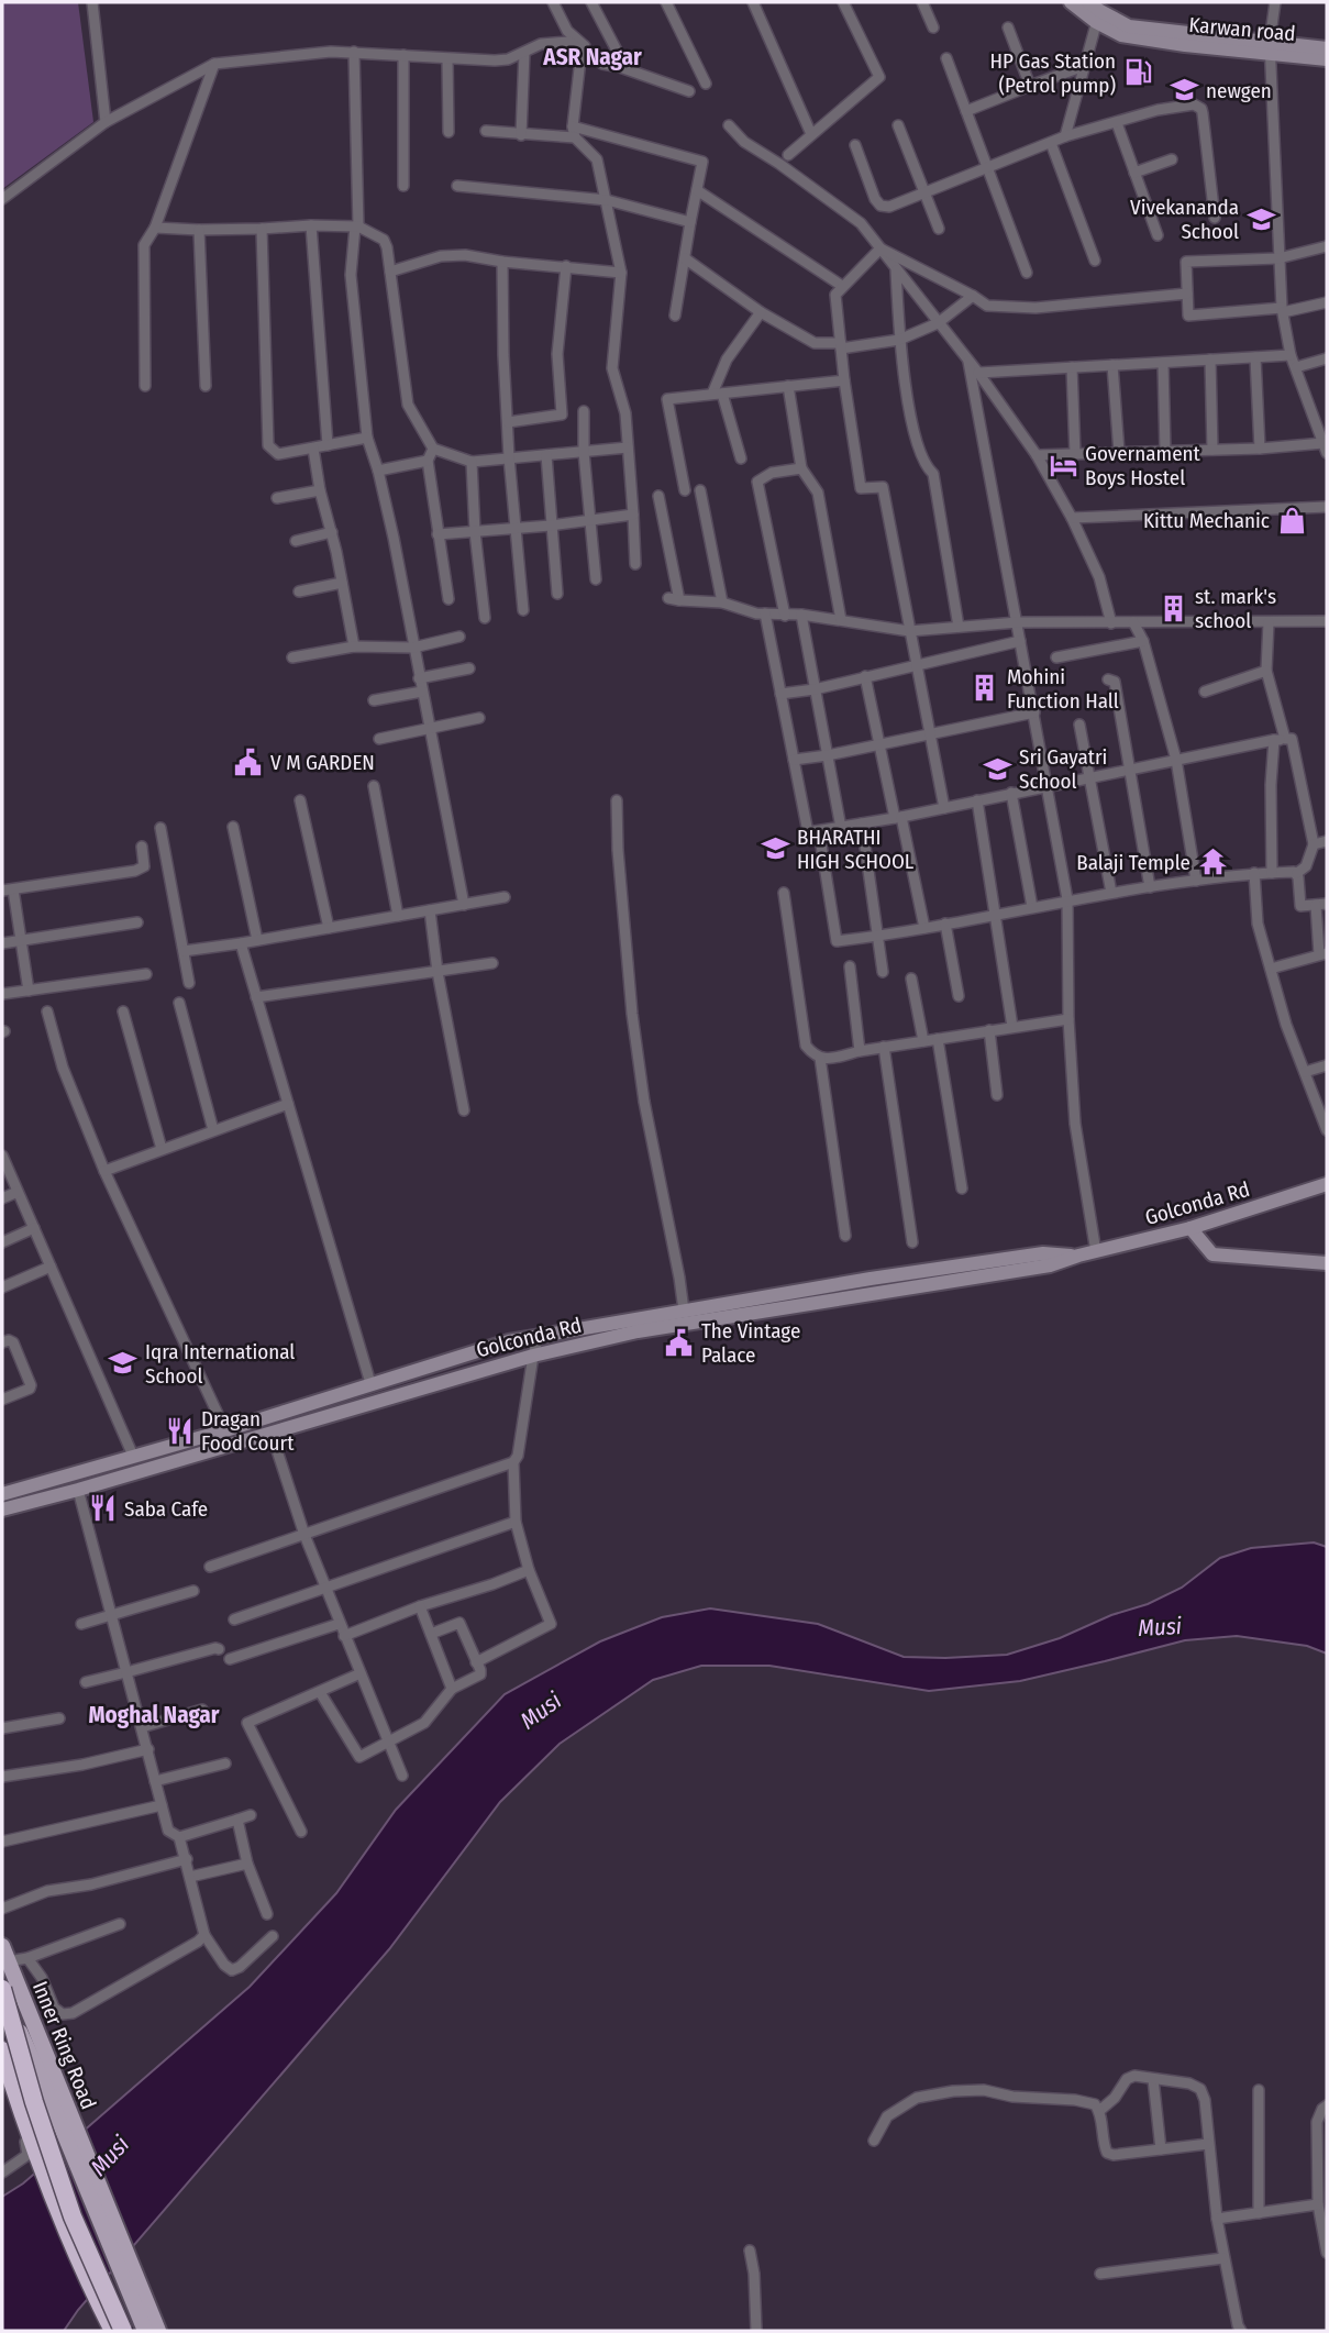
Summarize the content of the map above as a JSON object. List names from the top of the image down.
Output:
{
  "streets": {
    "main road": ["Karwan road", "Golconda Rd", "Inner Ring Road"]
  },
  "districts": ["ASR Nagar", "Moghal Nagar"],
  "water": ["Musi"],
  "places": {
    "fuel station": ["HP Gas Station (Petrol pump)"],
    "school or university": [
      "newgen",
      "Vivekananda School",
      "Sri Gayatri School",
      "BHARATHI HIGH SCHOOL",
      "Iqra International School"
    ],
    "hotel": ["Governament Boys Hostel"],
    "shop": ["Kittu Mechanic"],
    "building": ["st. mark's school", "Mohini Function Hall"],
    "public building": ["V M GARDEN", "The Vintage Palace"],
    "temple": ["Balaji Temple"],
    "restaurant": ["Dragan Food Court", "Saba Cafe"]
  }
}
